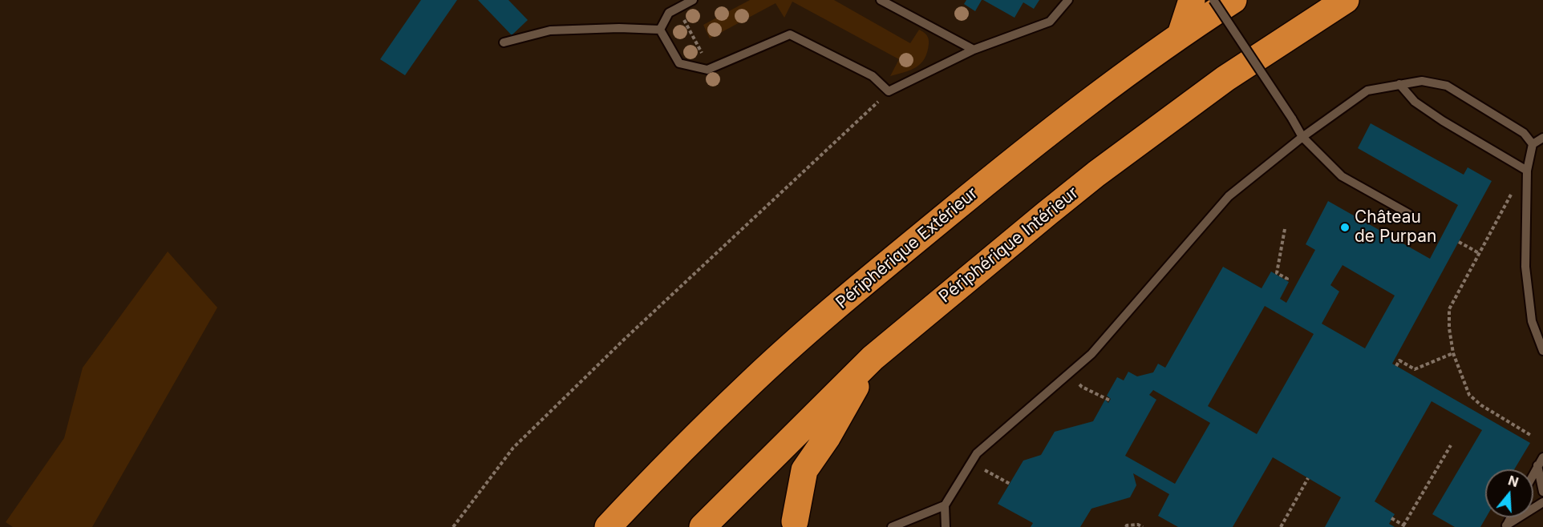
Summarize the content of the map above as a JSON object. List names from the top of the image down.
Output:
{
  "streets": {
    "highway": ["Périphérique Intérieur", "Périphérique Extérieur"]
  },
  "places": ["Château de Purpan"],
  "north": "top"
}
